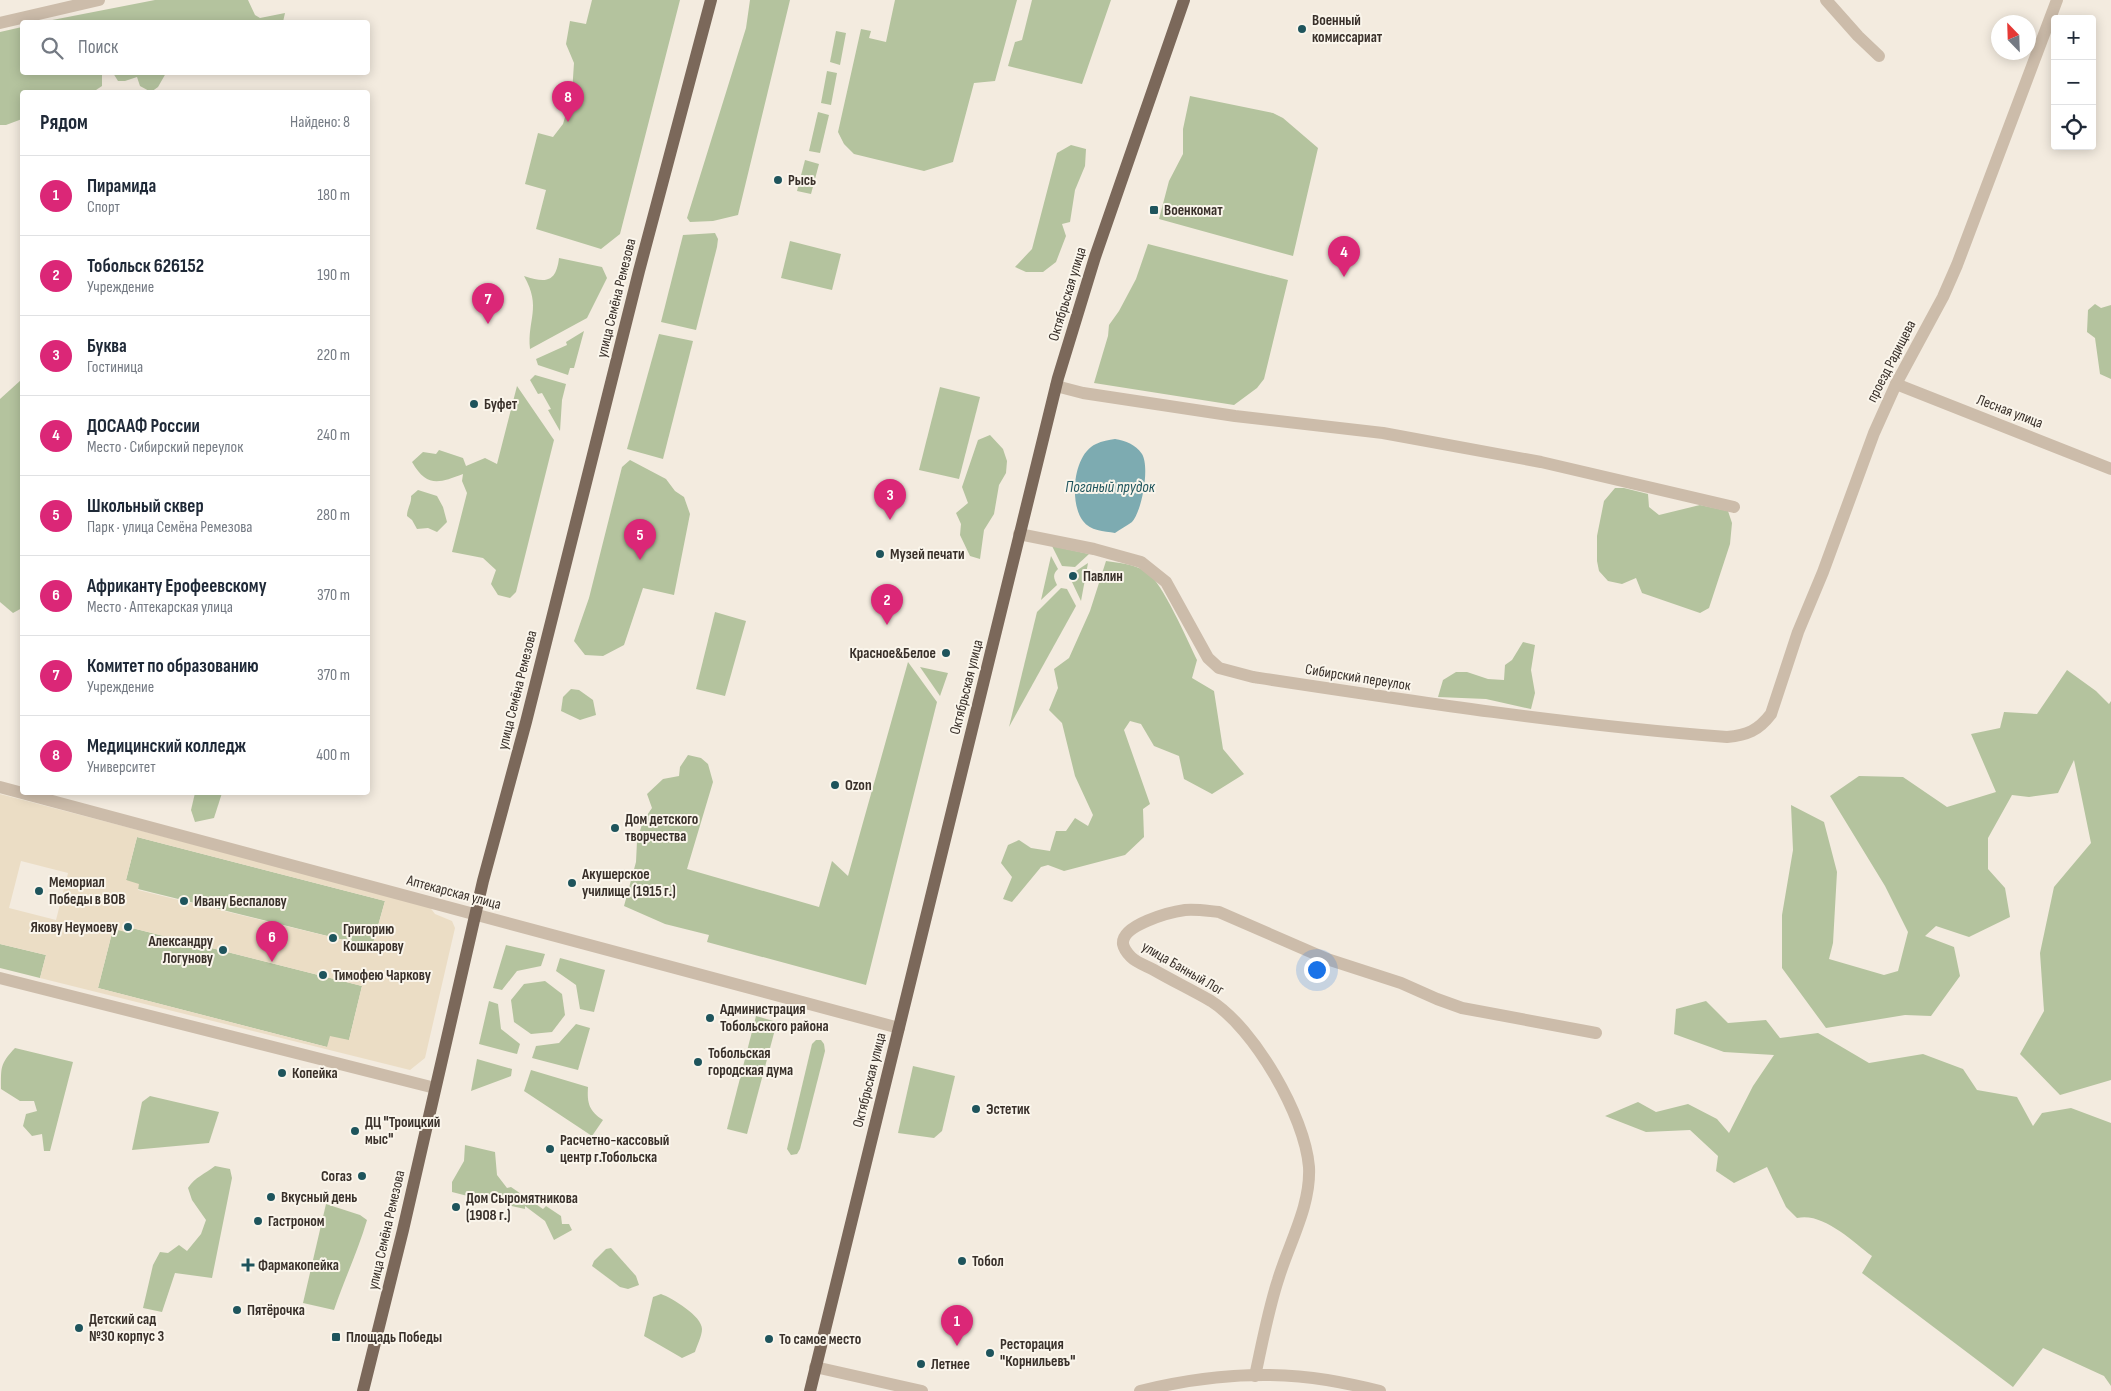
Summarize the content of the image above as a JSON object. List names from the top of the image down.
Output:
{
  "streets": {
    "main road": ["Октябрьская улица", "улица Семёна Ремезова"],
    "street": [
      "проезд Радищева",
      "Лесная улица",
      "Сибирский переулок",
      "Аптекарская улица",
      "улица Банный Лог"
    ]
  },
  "crossings": [
    ["Октябрьская улица", "Сибирский переулок"],
    ["Октябрьская улица", "Аптекарская улица"],
    ["улица Семёна Ремезова", "Аптекарская улица"],
    ["проезд Радищева", "Лесная улица"],
    ["проезд Радищева", "Сибирский переулок"]
  ],
  "water": ["Поганый прудок"],
  "places": {
    "other": [
      "Военный комиссариат",
      "Рысь",
      "Буфет",
      "Музей печати",
      "Павлин",
      "Красное&Белое",
      "Ozon",
      "Дом детского творчества",
      "Акушерское училище (1915 г.)",
      "Мемориал Победы в ВОВ",
      "Ивану Беспалову",
      "Якову Неумоеву",
      "Григорию Кошкарову",
      "Александру Логунову",
      "Тимофею Чаркову",
      "Администрация Тобольского района",
      "Тобольская городская дума",
      "Копейка",
      "Эстетик",
      "ДЦ \"Троицкий мыс\"",
      "Расчетно-кассовый центр г.Тобольска",
      "Согаз",
      "Вкусный день",
      "Дом Сыромятникова (1908 г.)",
      "Гастроном",
      "Тобол",
      "Пятёрочка",
      "Детский сад №30 корпус 3",
      "То самое место",
      "Ресторация \"Корнильевъ\"",
      "Летнее"
    ],
    "transit": ["Военкомат", "Площадь Победы"],
    "health": ["Фармакопейка"]
  },
  "north": "top left",
  "page": {
    "map_buttons": ["+", "−"],
    "search": "Поиск",
    "pins": [
      "8",
      "4",
      "7",
      "3",
      "5",
      "2",
      "6",
      "1"
    ],
    "heading": ["Рядом", "Найдено: 8"],
    "list": [
      {
        "mark": "1",
        "name": "Пирамида",
        "note": "Спорт",
        "value": "180 m"
      },
      {
        "mark": "2",
        "name": "Тобольск 626152",
        "note": "Учреждение",
        "value": "190 m"
      },
      {
        "mark": "3",
        "name": "Буква",
        "note": "Гостиница",
        "value": "220 m"
      },
      {
        "mark": "4",
        "name": "ДОСААФ России",
        "note": "Место · Сибирский переулок",
        "value": "240 m"
      },
      {
        "mark": "5",
        "name": "Школьный сквер",
        "note": "Парк · улица Семёна Ремезова",
        "value": "280 m"
      },
      {
        "mark": "6",
        "name": "Африканту Ерофеевскому",
        "note": "Место · Аптекарская улица",
        "value": "370 m"
      },
      {
        "mark": "7",
        "name": "Комитет по образованию",
        "note": "Учреждение",
        "value": "370 m"
      },
      {
        "mark": "8",
        "name": "Медицинский колледж",
        "note": "Университет",
        "value": "400 m"
      }
    ]
  }
}
